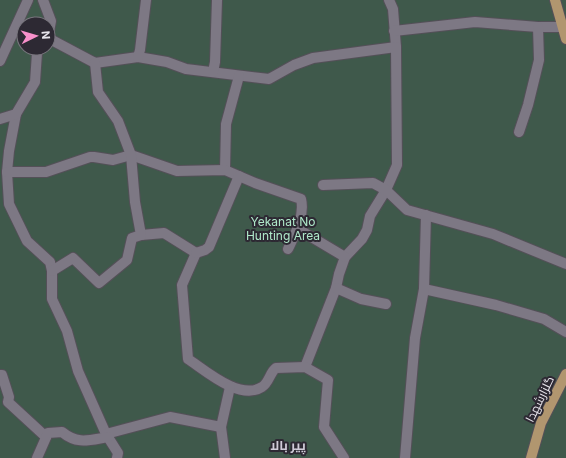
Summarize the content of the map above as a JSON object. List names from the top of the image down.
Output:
{
  "streets": {
    "main road": ["گلزارشهدا"]
  },
  "districts": ["پیر بالا"],
  "parks": ["Yekanat No Hunting Area"],
  "north": "right"
}
